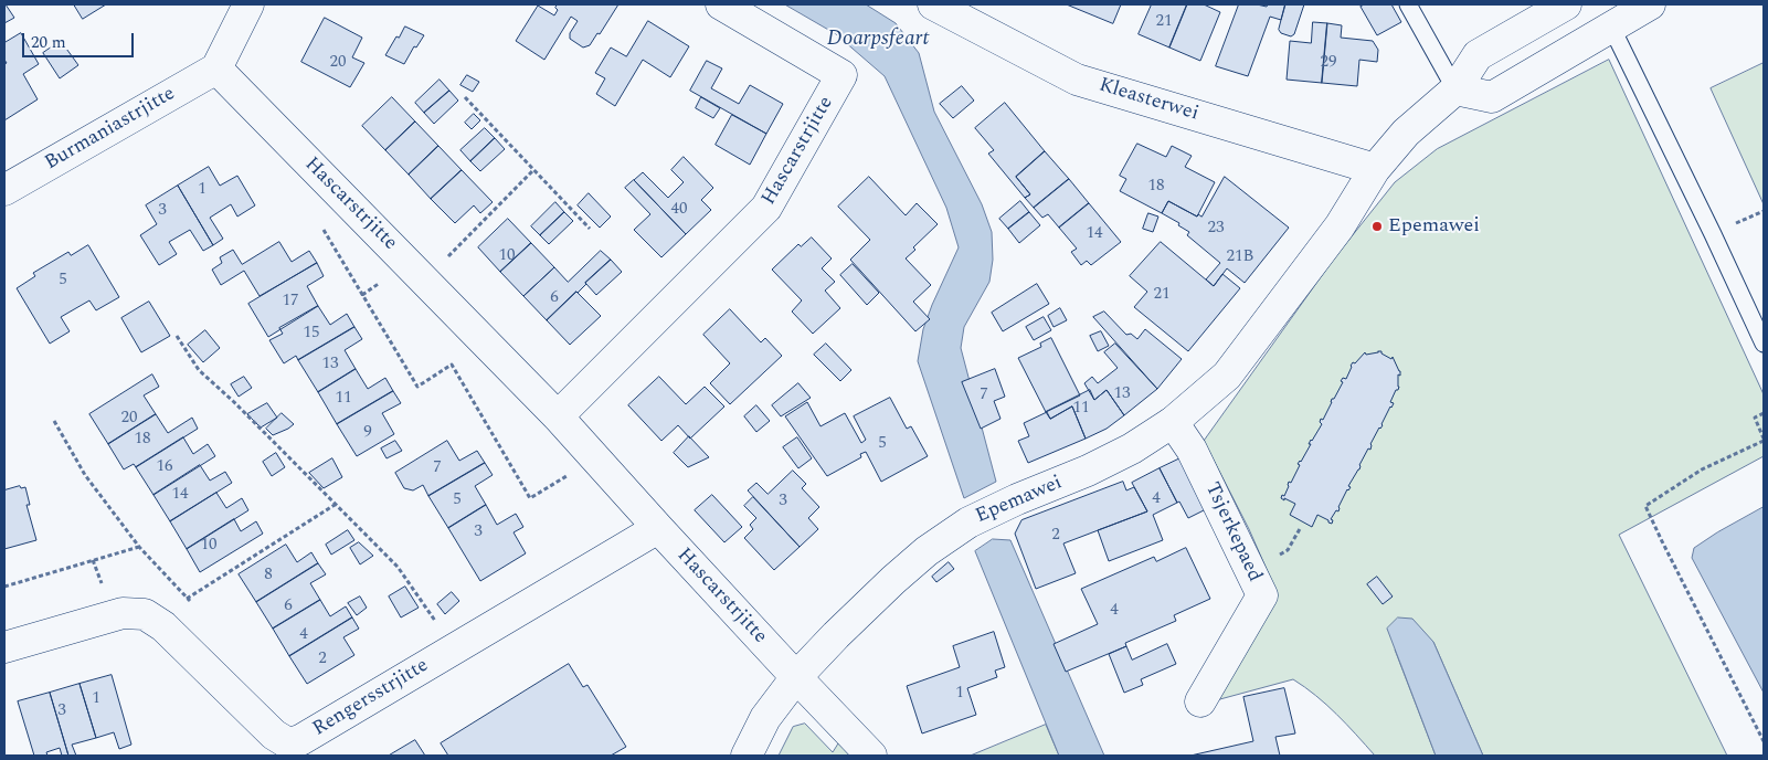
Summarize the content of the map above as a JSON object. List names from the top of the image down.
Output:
{
  "streets": {
    "street": [
      "Kleasterwei",
      "Burmaniastrjitte",
      "Hascarstrjitte",
      "Epemawei",
      "Tsjerkepaed",
      "Rengersstrjitte"
    ]
  },
  "crossings": [
    ["Kleasterwei", "Epemawei"],
    ["Burmaniastrjitte", "Hascarstrjitte"],
    ["Hascarstrjitte", "Epemawei"],
    ["Hascarstrjitte", "Rengersstrjitte"],
    ["Epemawei", "Tsjerkepaed"]
  ],
  "water": ["Doarpsfeart"],
  "places": ["Epemawei"],
  "house_numbers": [
    "21",
    "20",
    "29",
    "18",
    "1",
    "40",
    "3",
    "23",
    "14",
    "10",
    "21B",
    "5",
    "21",
    "6",
    "17",
    "15",
    "13",
    "13",
    "7",
    "11",
    "11",
    "20",
    "9",
    "18",
    "5",
    "16",
    "7",
    "14",
    "4",
    "5",
    "3",
    "3",
    "2",
    "10",
    "8",
    "6",
    "4",
    "4",
    "2",
    "1",
    "1",
    "3"
  ],
  "scale_bar": "20 m"
}
